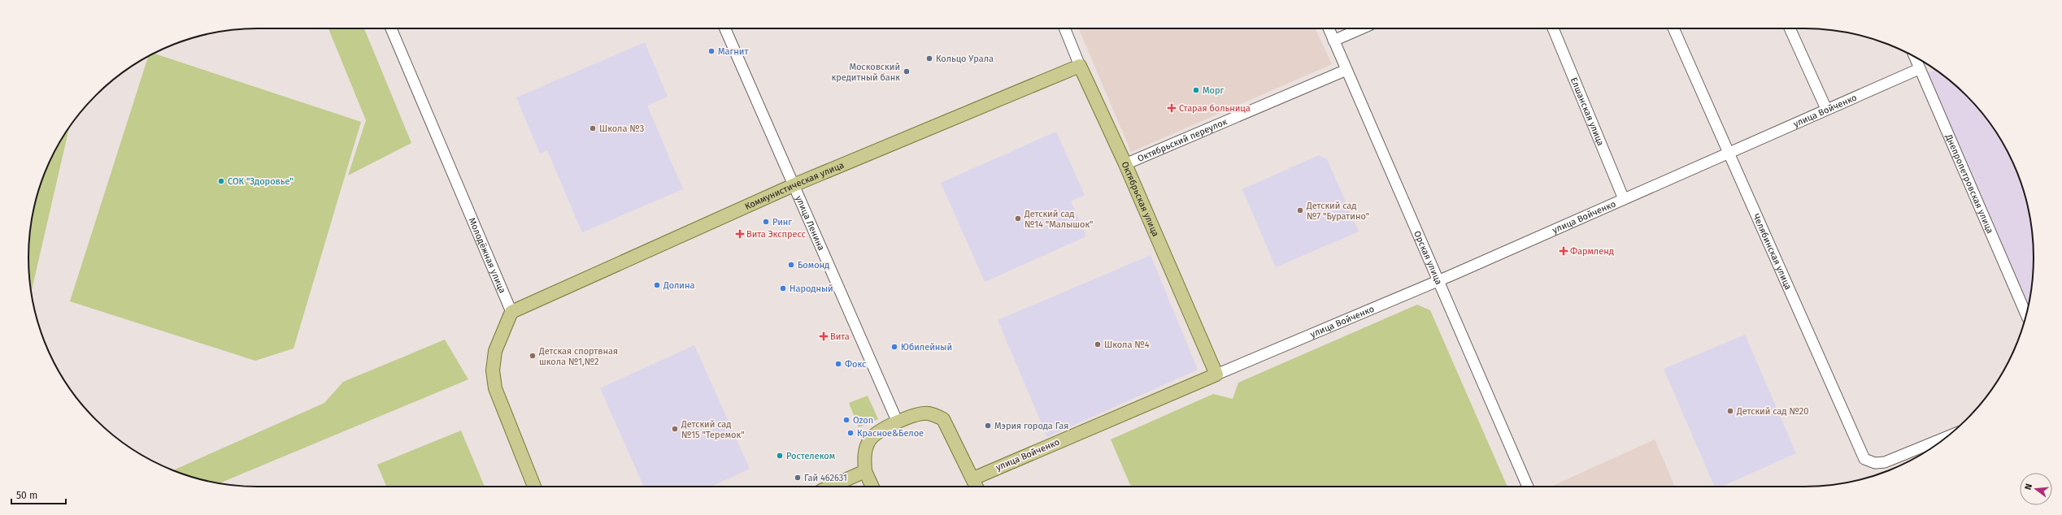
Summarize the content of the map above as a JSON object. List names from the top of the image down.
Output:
{
  "streets": {
    "main road": ["улица Войченко", "Коммунистическая улица", "Октябрьская улица"],
    "street": [
      "Елшанская улица",
      "Октябрьский переулок",
      "Днепропетровская улица",
      "улица Ленина",
      "Челябинская улица",
      "Молодёжная улица",
      "Орская улица"
    ]
  },
  "crossings": [
    ["улица Войченко", "Елшанская улица"],
    ["улица Войченко", "Днепропетровская улица"],
    ["улица Войченко", "Октябрьская улица"],
    ["улица Войченко", "Челябинская улица"],
    ["улица Войченко", "Орская улица"],
    ["Октябрьский переулок", "Октябрьская улица"],
    ["Октябрьский переулок", "Орская улица"],
    ["Коммунистическая улица", "Октябрьская улица"],
    ["Коммунистическая улица", "улица Ленина"],
    ["Коммунистическая улица", "Молодёжная улица"]
  ],
  "places": {
    "other": [
      "Магнит",
      "Кольцо Урала",
      "Московский кредитный банк",
      "Морг",
      "Школа №3",
      "СОК \"Здоровье\"",
      "Детский сад №7 \"Буратино\"",
      "Детский сад №14 \"Малышок\"",
      "Ринг",
      "Бомонд",
      "Долина",
      "Народный",
      "Школа №4",
      "Юбилейный",
      "Детская спортвная школа №1,№2",
      "Фокс",
      "Детский сад №20",
      "Ozon",
      "Мэрия города Гая",
      "Детский сад №15 \"Теремок\"",
      "Красное&Белое",
      "Ростелеком",
      "Гай 462631"
    ],
    "health": [
      "Старая больница",
      "Вита Экспресс",
      "Фармленд",
      "Вита"
    ]
  },
  "scale_bar": "50 m",
  "north": "left"
}
